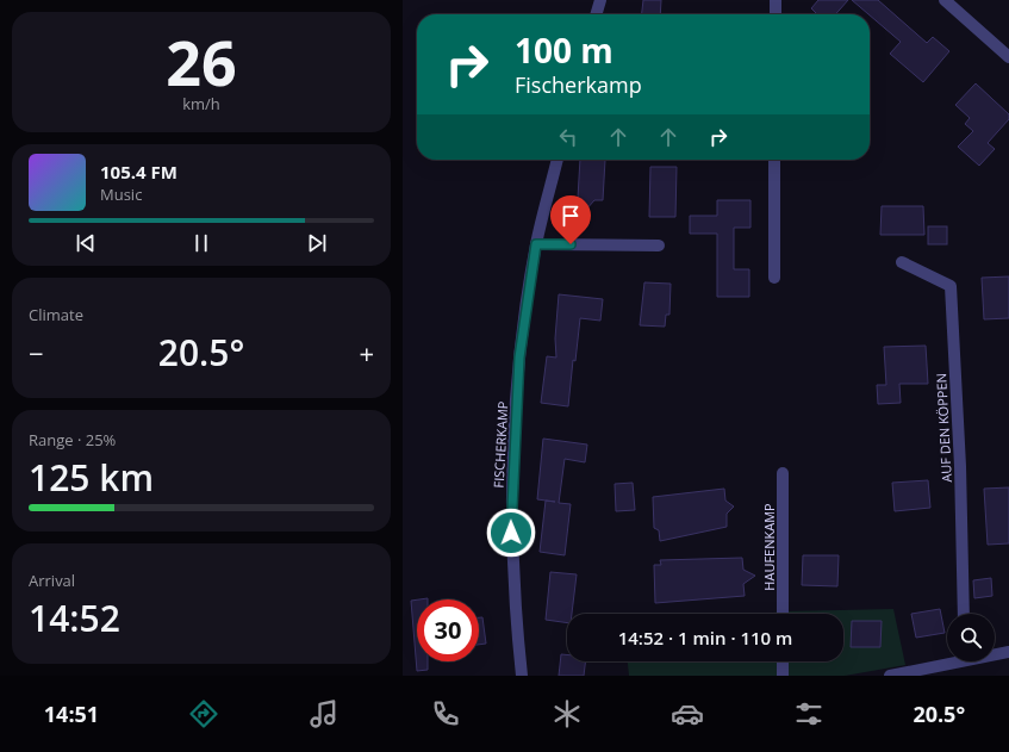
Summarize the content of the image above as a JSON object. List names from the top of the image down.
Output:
{
  "streets": {
    "street": ["AUF DEN KÖPPEN", "FISCHERKAMP", "HAUFENKAMP"]
  },
  "page": {
    "tile": [
      ["26", "km/h"],
      "Climate",
      ["Range · 25%", "125 km"],
      ["Arrival", "14:52"]
    ],
    "turn": ["100 m", "Fischerkamp"],
    "song": ["105.4 FM", "Music"],
    "heat": ["−", "20.5°", "+"],
    "limit": "30",
    "trip": "14:52 · 1 min · 110 m",
    "tabs": ["14:51", "20.5°"]
  }
}
